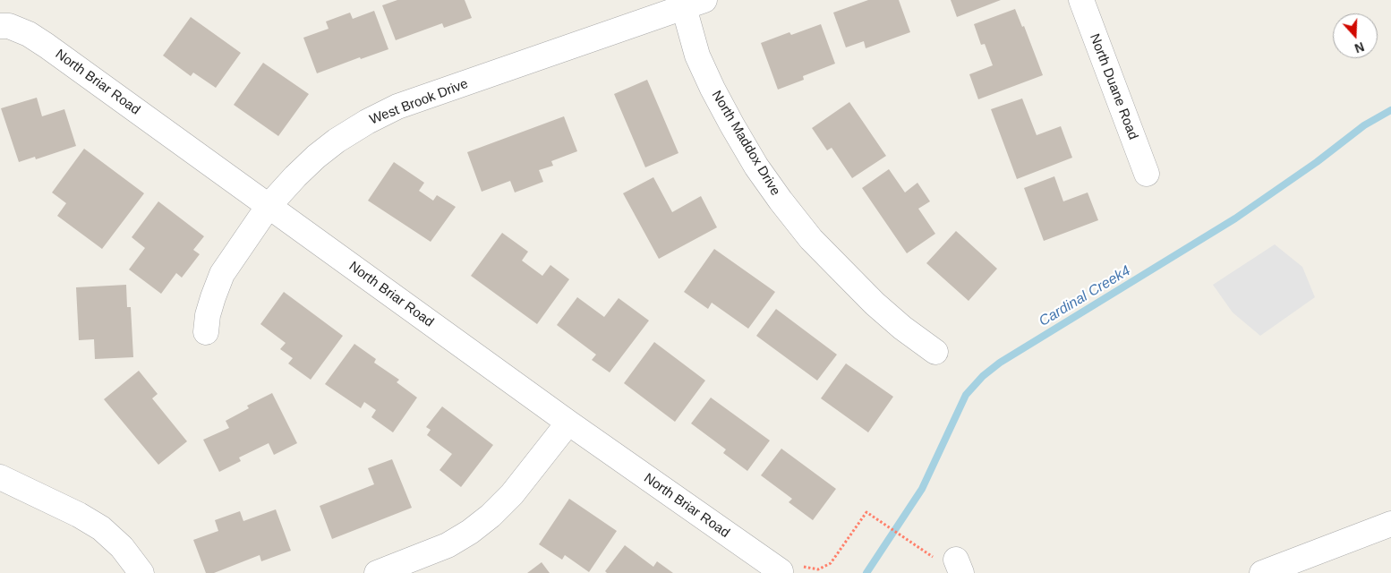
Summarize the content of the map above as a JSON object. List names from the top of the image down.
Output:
{
  "streets": {
    "street": [
      "North Briar Road",
      "North Duane Road",
      "West Brook Drive",
      "North Maddox Drive"
    ]
  },
  "crossings": [
    ["North Briar Road", "West Brook Drive"],
    ["West Brook Drive", "North Maddox Drive"]
  ],
  "water": ["Cardinal Creek4"],
  "north": "bottom"
}
